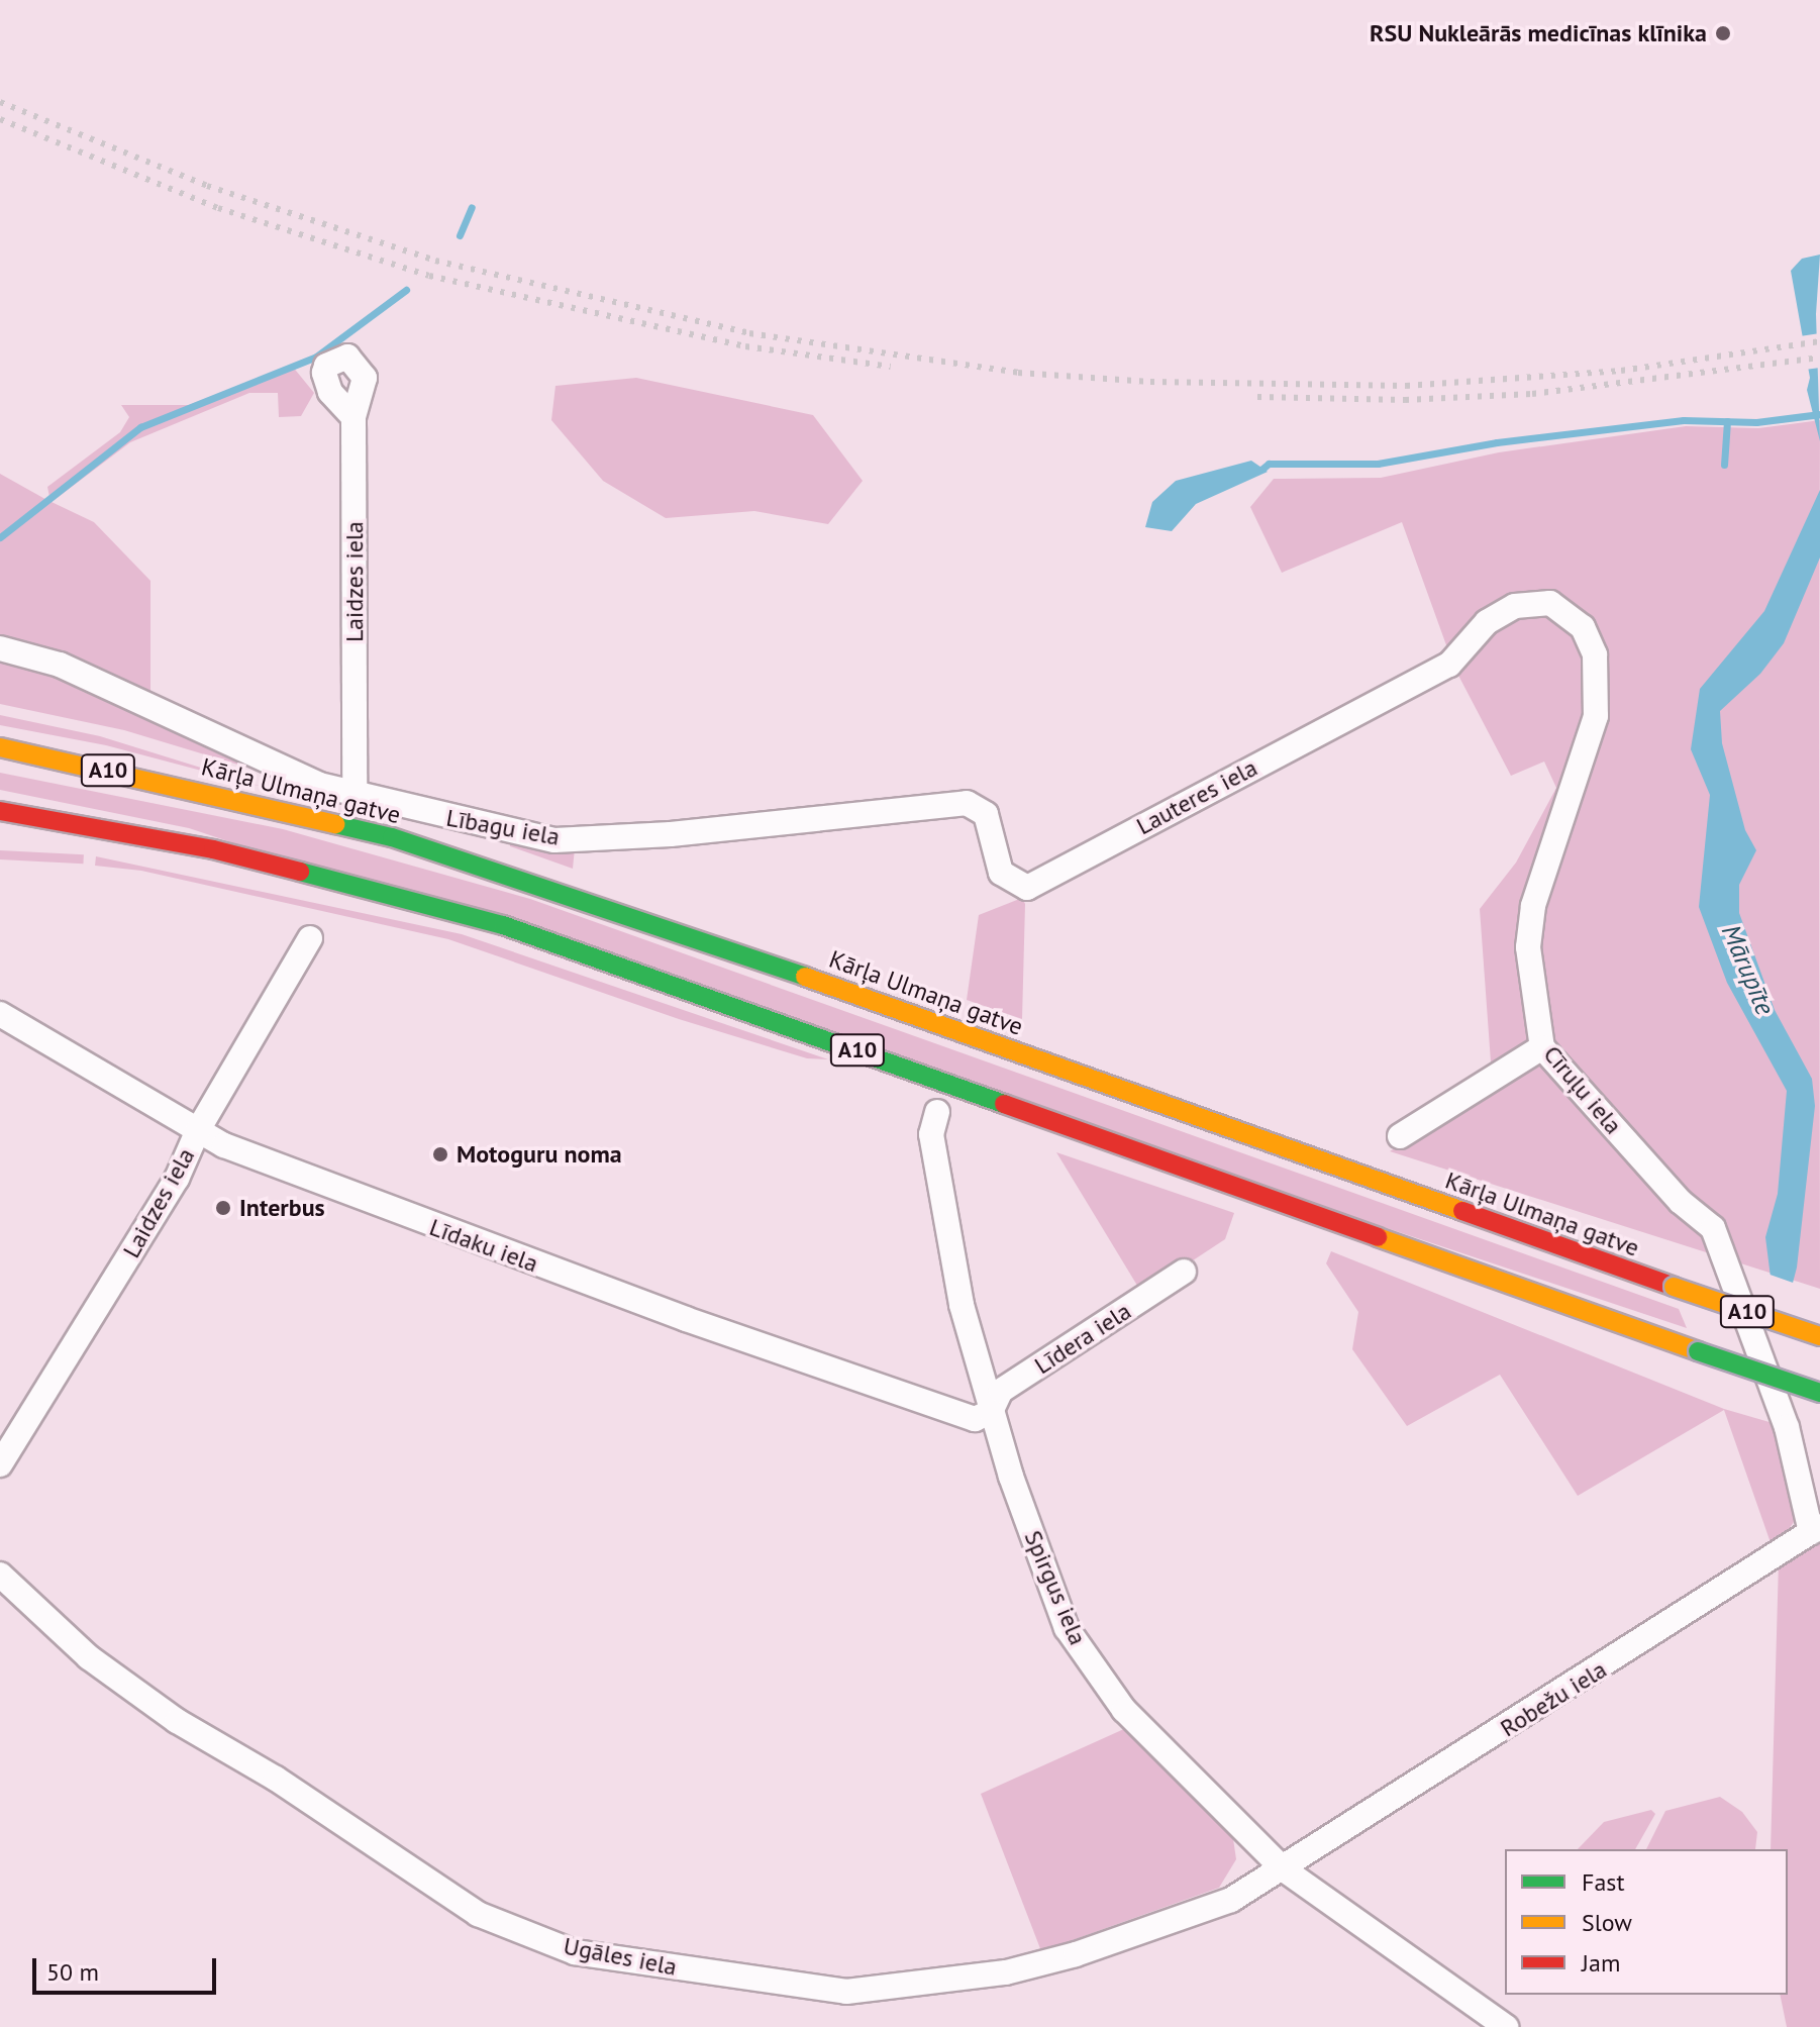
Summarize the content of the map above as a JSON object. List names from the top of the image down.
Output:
{
  "streets": {
    "highway": ["A10", "Kārļa Ulmaņa gatve"],
    "street": [
      "Laidzes iela",
      "Lauteres iela",
      "Lībagu iela",
      "Cīruļu iela",
      "Līdaku iela",
      "Līdera iela",
      "Spirgus iela",
      "Robežu iela",
      "Ugāles iela"
    ]
  },
  "crossings": [
    ["Laidzes iela", "Lībagu iela"],
    ["Laidzes iela", "Līdaku iela"],
    ["Lauteres iela", "Lībagu iela"],
    ["Lauteres iela", "Cīruļu iela"],
    ["Cīruļu iela", "Robežu iela"],
    ["Līdaku iela", "Līdera iela"],
    ["Līdaku iela", "Spirgus iela"],
    ["Līdera iela", "Spirgus iela"],
    ["Spirgus iela", "Robežu iela"],
    ["Spirgus iela", "Ugāles iela"],
    ["Robežu iela", "Ugāles iela"]
  ],
  "water": ["Mārupīte"],
  "places": ["RSU Nukleārās medicīnas klīnika", "Motoguru noma", "Interbus"],
  "legend": ["Fast", "Slow", "Jam"],
  "scale_bar": "50 m"
}
